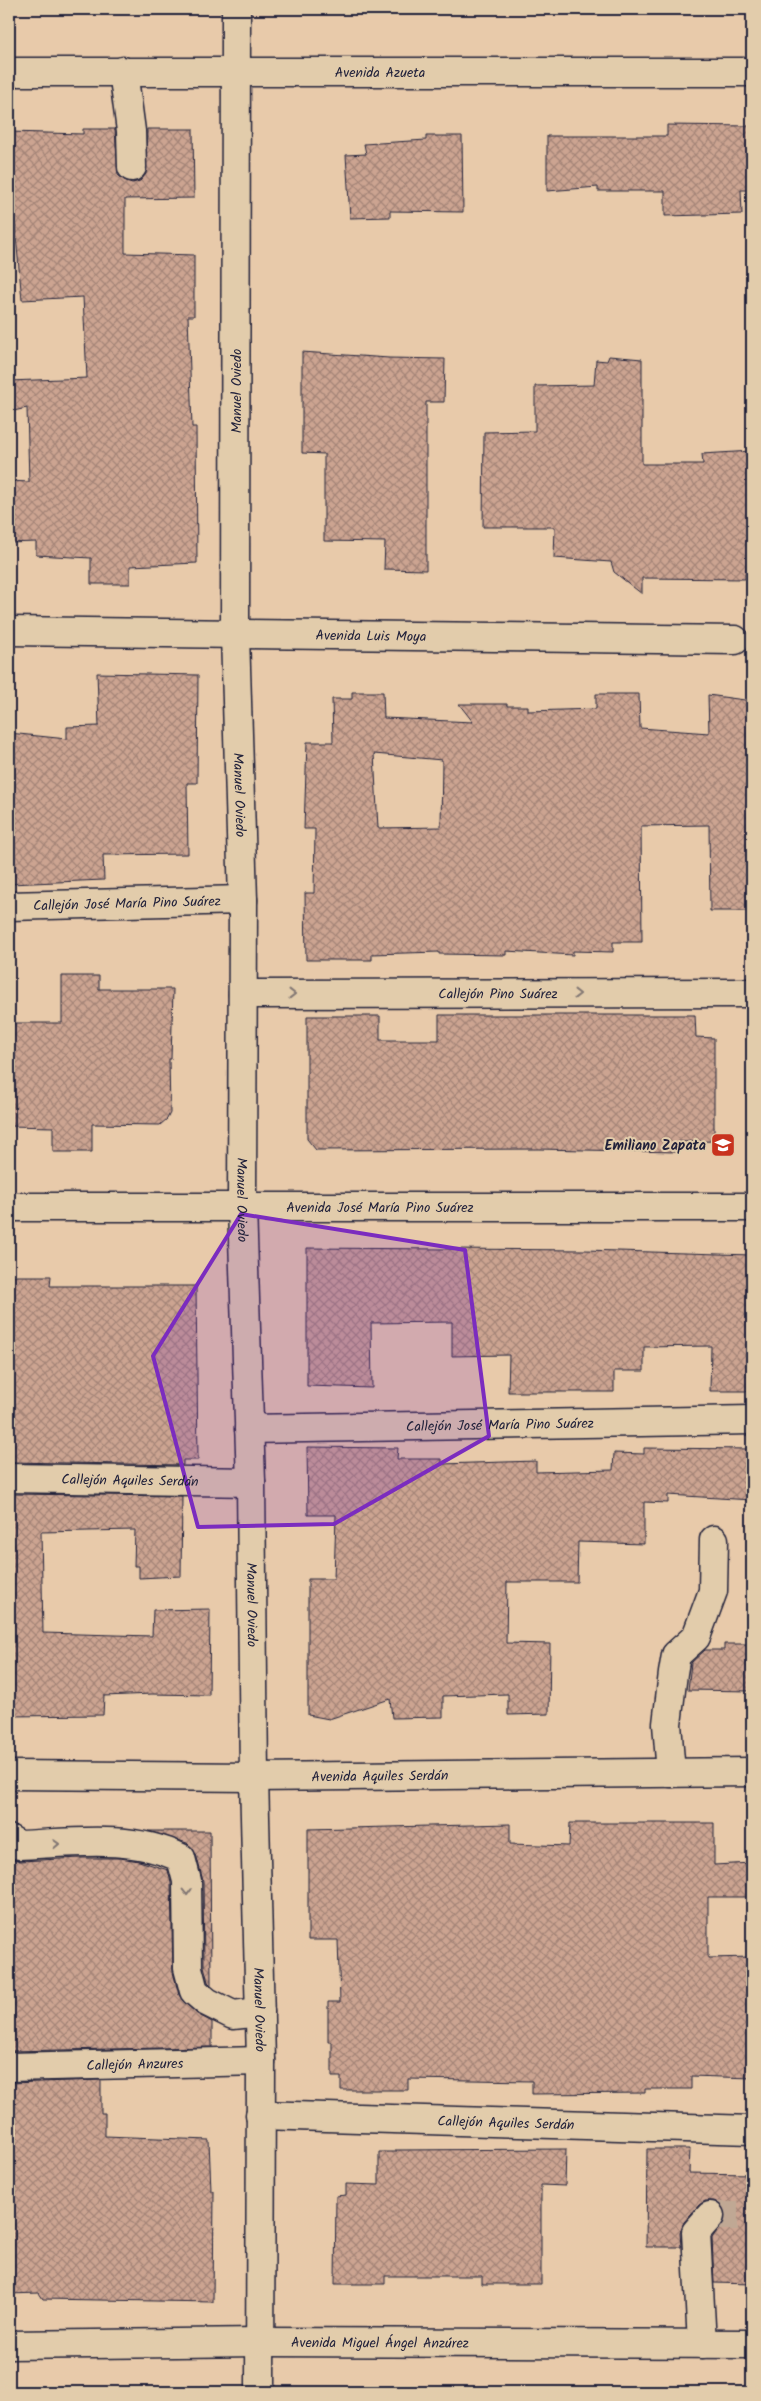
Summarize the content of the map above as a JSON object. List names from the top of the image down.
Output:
{
  "streets": {
    "street": [
      "Avenida Azueta",
      "Manuel Oviedo",
      "Avenida Luis Moya",
      "Callejón José María Pino Suárez",
      "Callejón Pino Suárez",
      "Avenida José María Pino Suárez",
      "Callejón Aquiles Serdán",
      "Avenida Aquiles Serdán",
      "Callejón Anzures",
      "Avenida Miguel Ángel Anzúrez"
    ]
  },
  "crossings": [
    ["Avenida Azueta", "Manuel Oviedo"],
    ["Manuel Oviedo", "Avenida Luis Moya"],
    ["Manuel Oviedo", "Callejón José María Pino Suárez"],
    ["Manuel Oviedo", "Callejón Pino Suárez"],
    ["Manuel Oviedo", "Avenida José María Pino Suárez"],
    ["Manuel Oviedo", "Callejón Aquiles Serdán"],
    ["Manuel Oviedo", "Avenida Aquiles Serdán"],
    ["Manuel Oviedo", "Callejón Anzures"],
    ["Manuel Oviedo", "Avenida Miguel Ángel Anzúrez"]
  ],
  "one_way": ["Callejón Pino Suárez"],
  "places": {
    "school or university": ["Emiliano Zapata"]
  }
}
